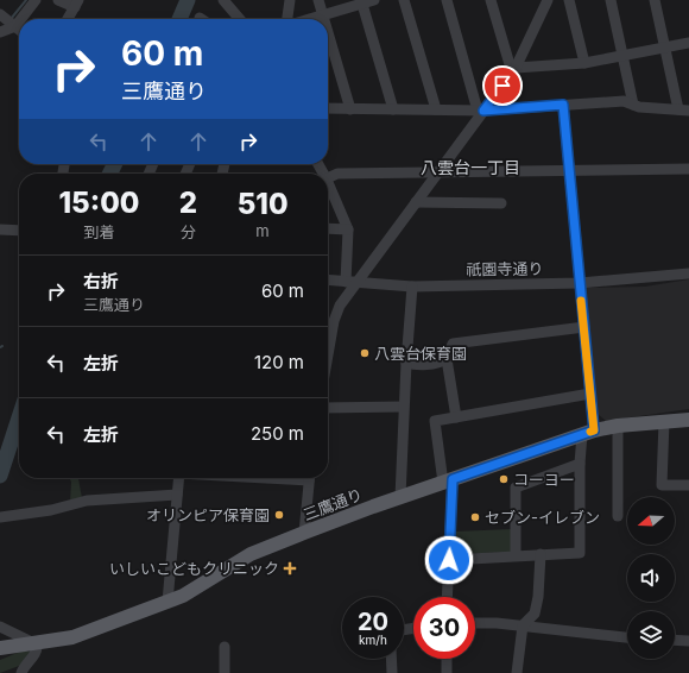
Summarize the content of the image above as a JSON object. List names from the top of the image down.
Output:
{
  "streets": {
    "main road": ["三鷹通り"],
    "street": ["祇園寺通り"]
  },
  "districts": ["八雲台一丁目"],
  "places": {
    "other": [
      "八雲台保育園",
      "コーヨー",
      "オリンピア保育園",
      "セブン-イレブン"
    ],
    "health": ["いしいこどもクリニック"]
  },
  "north": "left",
  "page": {
    "turn": ["60 m", "三鷹通り"],
    "eta": [
      "15:00",
      "到着",
      "2",
      "分",
      "510",
      "m"
    ],
    "list": [
      {
        "name": "右折",
        "note": "三鷹通り",
        "value": "60 m"
      },
      {
        "name": "左折",
        "value": "120 m"
      },
      {
        "name": "左折",
        "value": "250 m"
      }
    ],
    "speed": "20 km/h",
    "limit": "30"
  }
}
